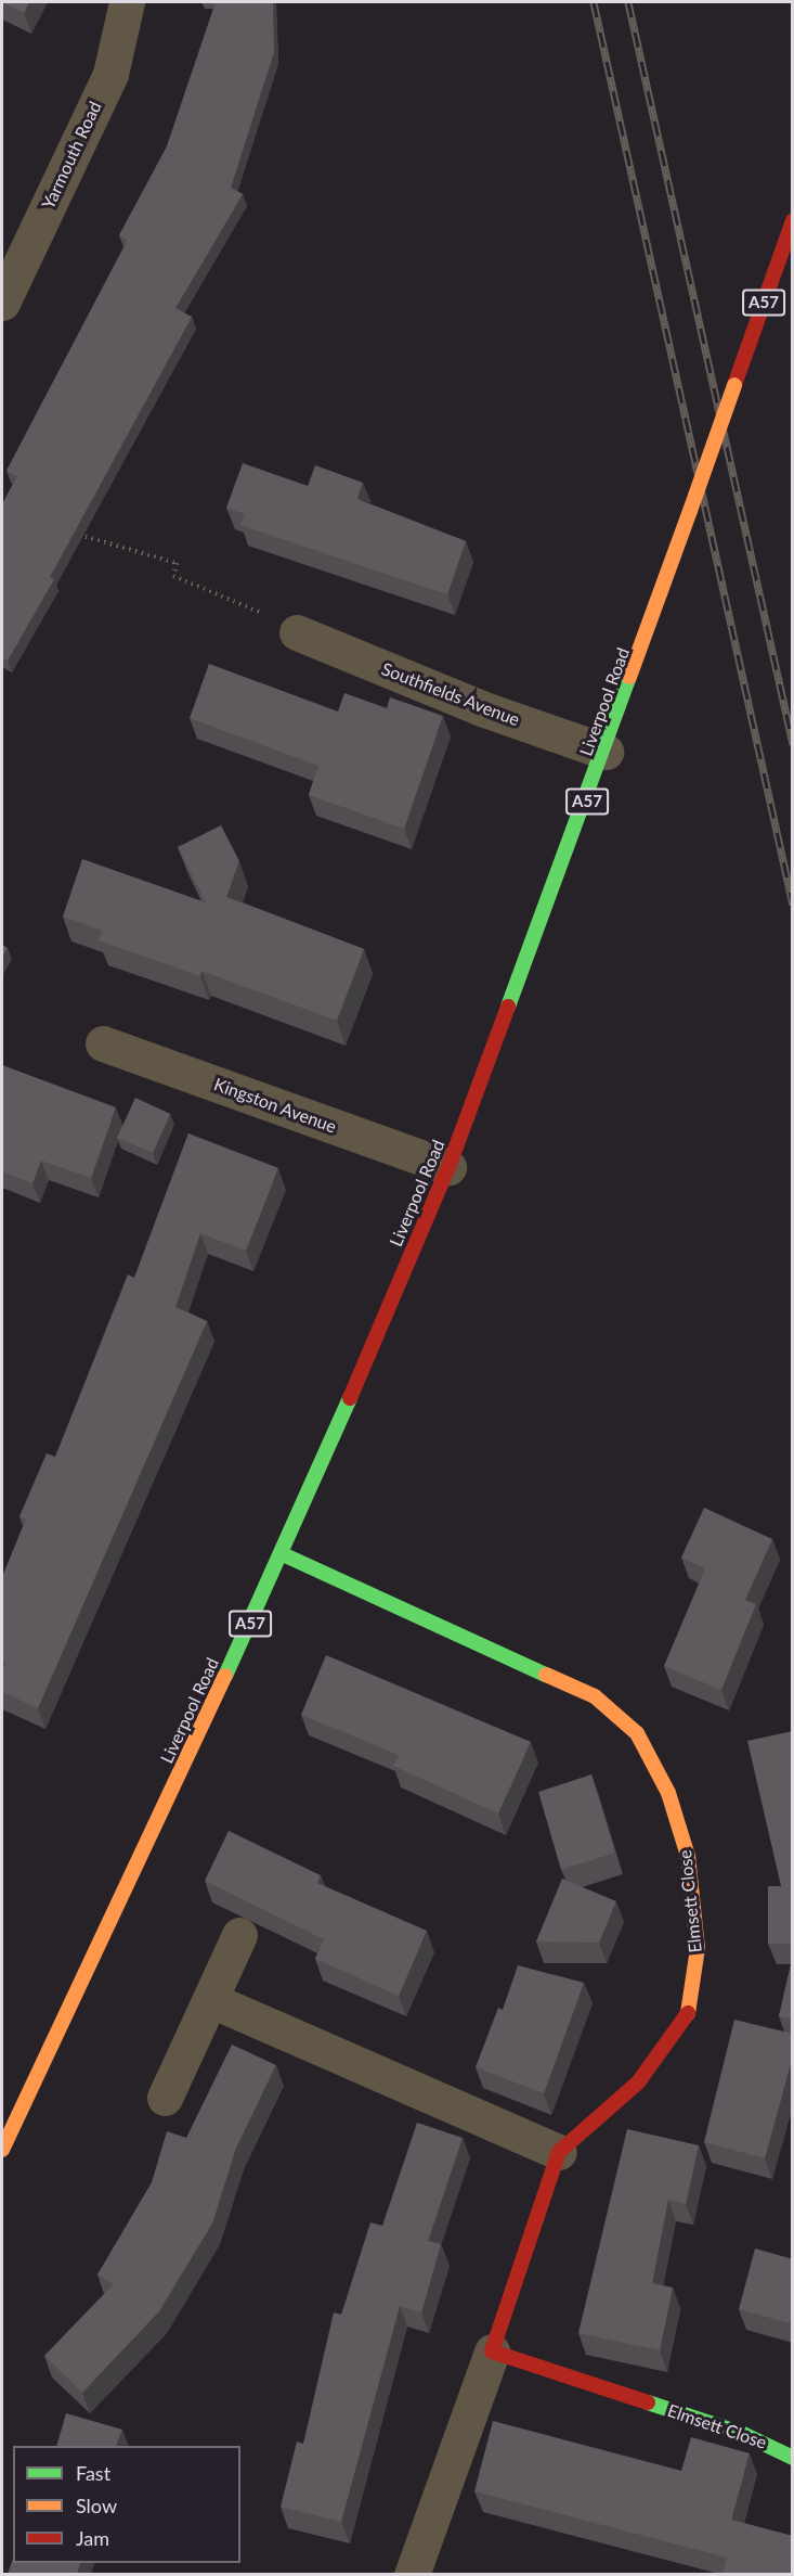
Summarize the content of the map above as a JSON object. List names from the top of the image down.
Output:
{
  "streets": {
    "main road": ["A57", "Liverpool Road", "Elmsett Close"],
    "street": ["Yarmouth Road", "Southfields Avenue", "Kingston Avenue"]
  },
  "crossings": [
    ["Southfields Avenue", "Liverpool Road"],
    ["Liverpool Road", "Kingston Avenue"],
    ["Liverpool Road", "Elmsett Close"]
  ],
  "legend": ["Fast", "Slow", "Jam"]
}
